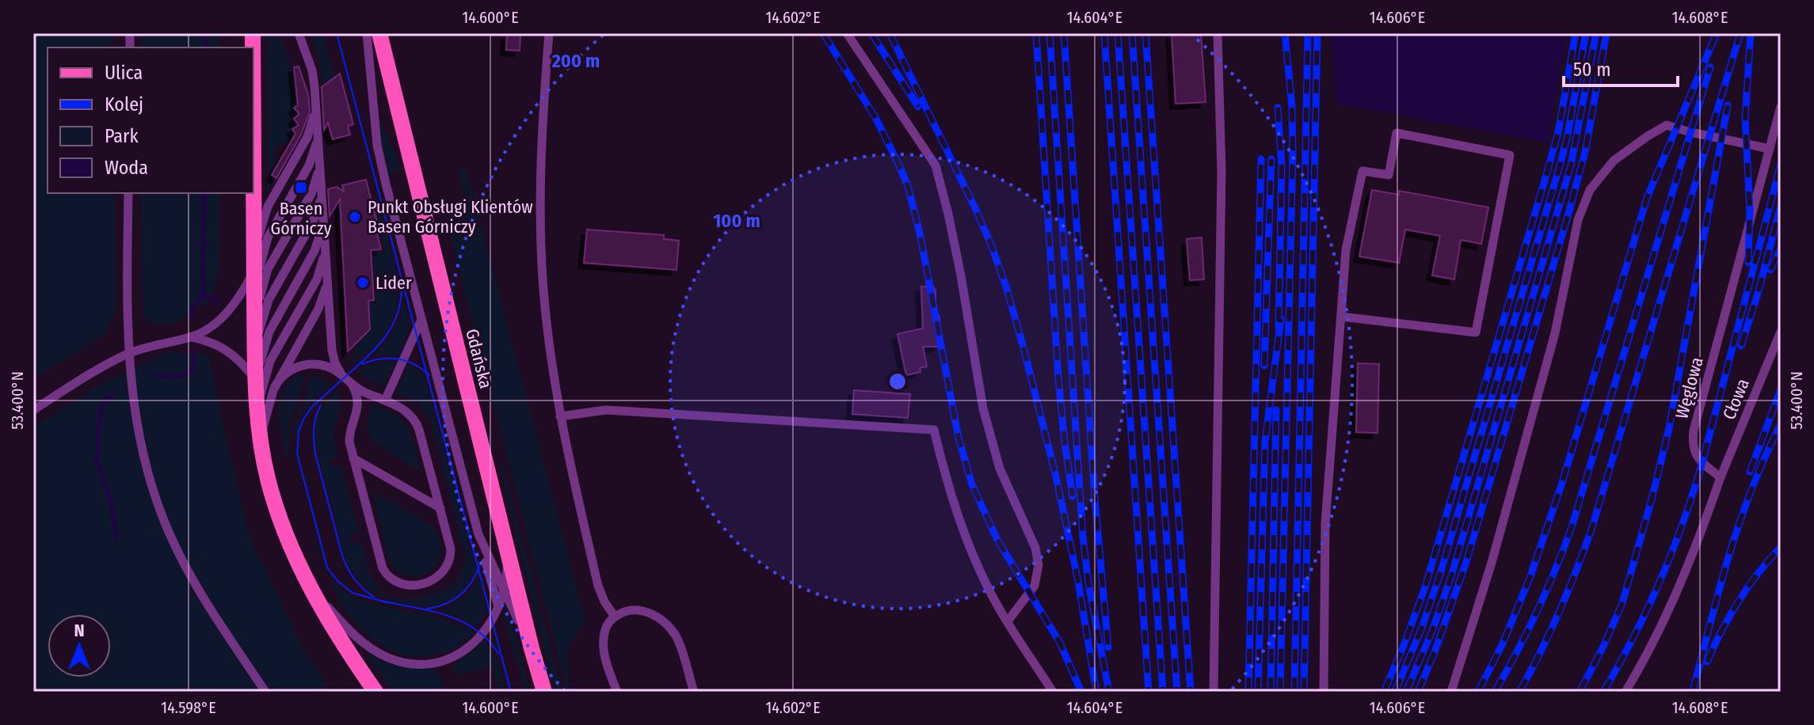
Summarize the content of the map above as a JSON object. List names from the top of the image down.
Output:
{
  "streets": {
    "main road": ["Gdańska"],
    "lane": ["Węglowa", "Cłowa"]
  },
  "crossings": [
    ["Węglowa", "Cłowa"]
  ],
  "places": {
    "transit": ["Basen Górniczy"],
    "other": ["Punkt Obsługi Klientów Basen Górniczy", "Lider"]
  },
  "legend": [
    "Ulica",
    "Kolej",
    "Park",
    "Woda"
  ],
  "scale_bar": "50 m",
  "north": "top",
  "coordinates": [
    "14.600°E",
    "14.602°E",
    "14.604°E",
    "14.606°E",
    "14.608°E",
    "53.400°N",
    "14.598°E"
  ],
  "rings": ["200 m", "100 m"]
}
